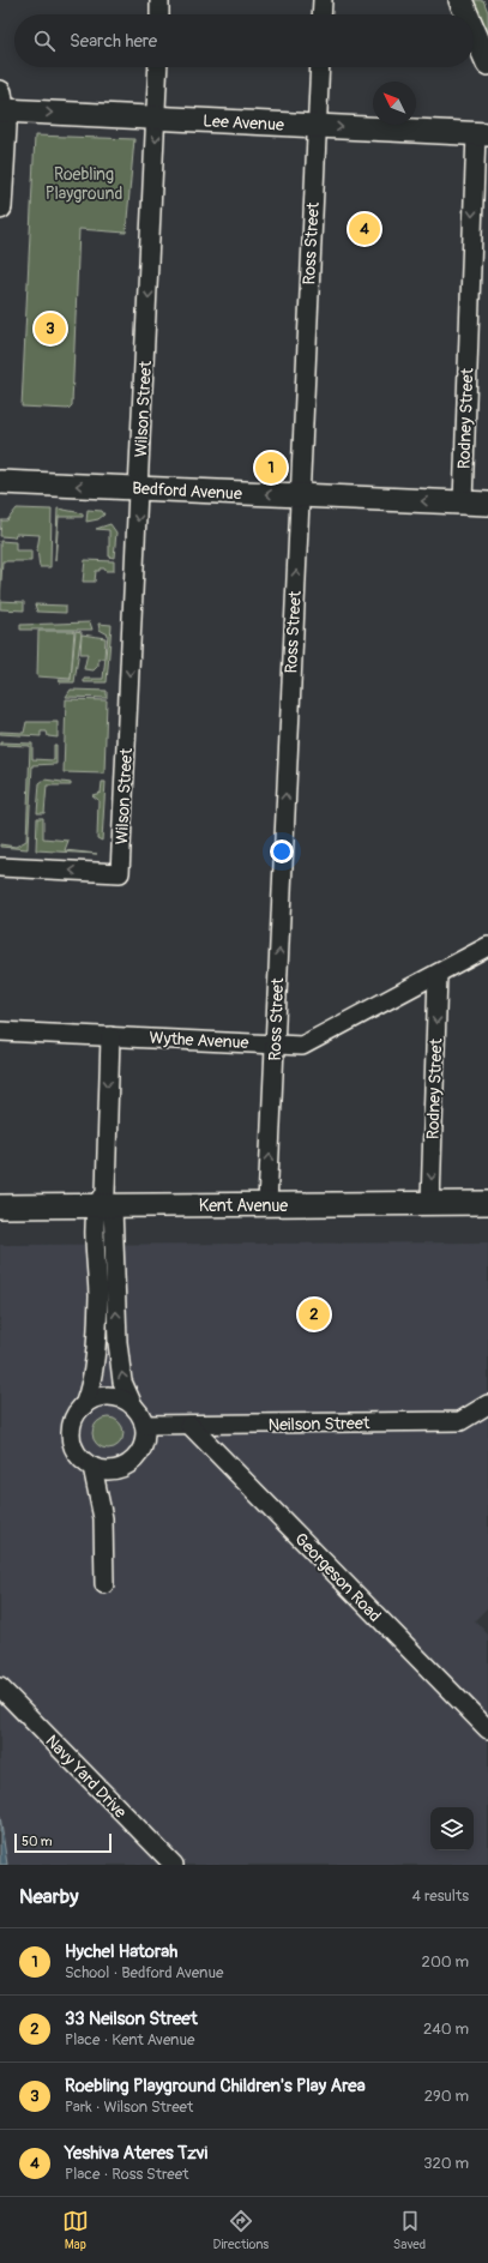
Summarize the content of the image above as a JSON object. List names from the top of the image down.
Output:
{
  "streets": {
    "main road": ["Lee Avenue", "Bedford Avenue", "Kent Avenue"],
    "street": [
      "Ross Street",
      "Wilson Street",
      "Rodney Street",
      "Wythe Avenue",
      "Neilson Street",
      "Georgeson Road",
      "Navy Yard Drive"
    ]
  },
  "crossings": [
    ["Lee Avenue", "Ross Street"],
    ["Lee Avenue", "Wilson Street"],
    ["Lee Avenue", "Rodney Street"],
    ["Ross Street", "Bedford Avenue"],
    ["Ross Street", "Wythe Avenue"],
    ["Ross Street", "Kent Avenue"],
    ["Wilson Street", "Bedford Avenue"],
    ["Rodney Street", "Bedford Avenue"],
    ["Rodney Street", "Wythe Avenue"],
    ["Rodney Street", "Kent Avenue"],
    ["Neilson Street", "Georgeson Road"]
  ],
  "one_way": [
    "Lee Avenue",
    "Ross Street",
    "Wilson Street",
    "Rodney Street",
    "Bedford Avenue"
  ],
  "parks": ["Roebling Playground"],
  "scale_bar": "50 m",
  "north": "top left",
  "page": {
    "search": "Search here",
    "pins": [
      "4",
      "3",
      "1",
      "2"
    ],
    "scale": "50 m",
    "heading": ["Nearby", "4 results"],
    "list": [
      {
        "mark": "1",
        "name": "Hychel Hatorah",
        "note": "School · Bedford Avenue",
        "value": "200 m"
      },
      {
        "mark": "2",
        "name": "33 Neilson Street",
        "note": "Place · Kent Avenue",
        "value": "240 m"
      },
      {
        "mark": "3",
        "name": "Roebling Playground Children's Play Area",
        "note": "Park · Wilson Street",
        "value": "290 m"
      },
      {
        "mark": "4",
        "name": "Yeshiva Ateres Tzvi",
        "note": "Place · Ross Street",
        "value": "320 m"
      }
    ],
    "nav": ["Map", "Directions", "Saved"]
  }
}
